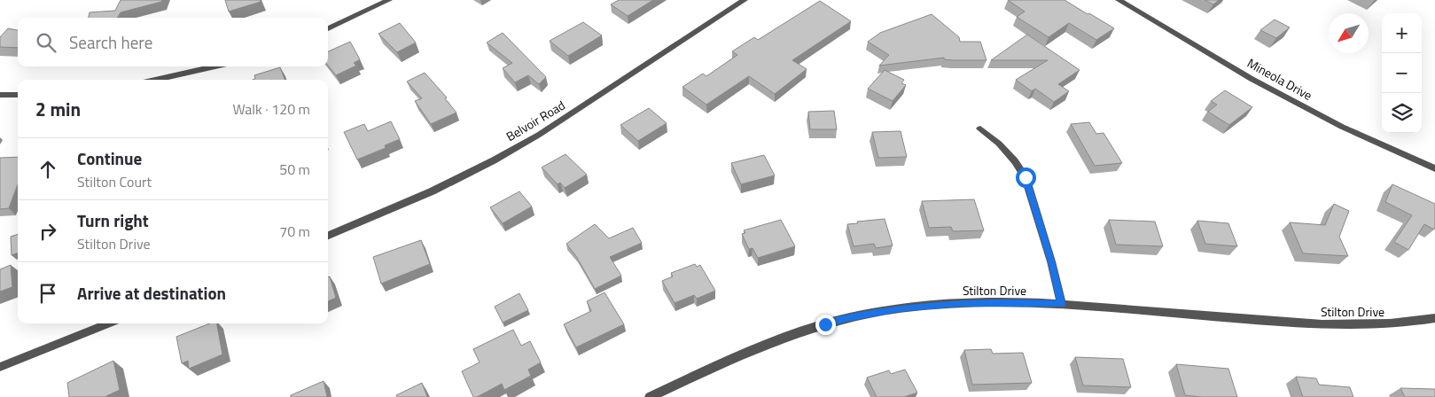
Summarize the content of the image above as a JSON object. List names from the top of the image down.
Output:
{
  "streets": {
    "street": ["Mineola Drive", "Belvoir Road", "Stilton Drive"]
  },
  "north": "bottom left",
  "page": {
    "map_buttons": ["+", "−"],
    "search": "Search here",
    "heading": ["2 min", "Walk · 120 m"],
    "list": [
      ["Continue", "Stilton Court", "50 m"],
      ["Turn right", "Stilton Drive", "70 m"],
      "Arrive at destination"
    ]
  }
}
